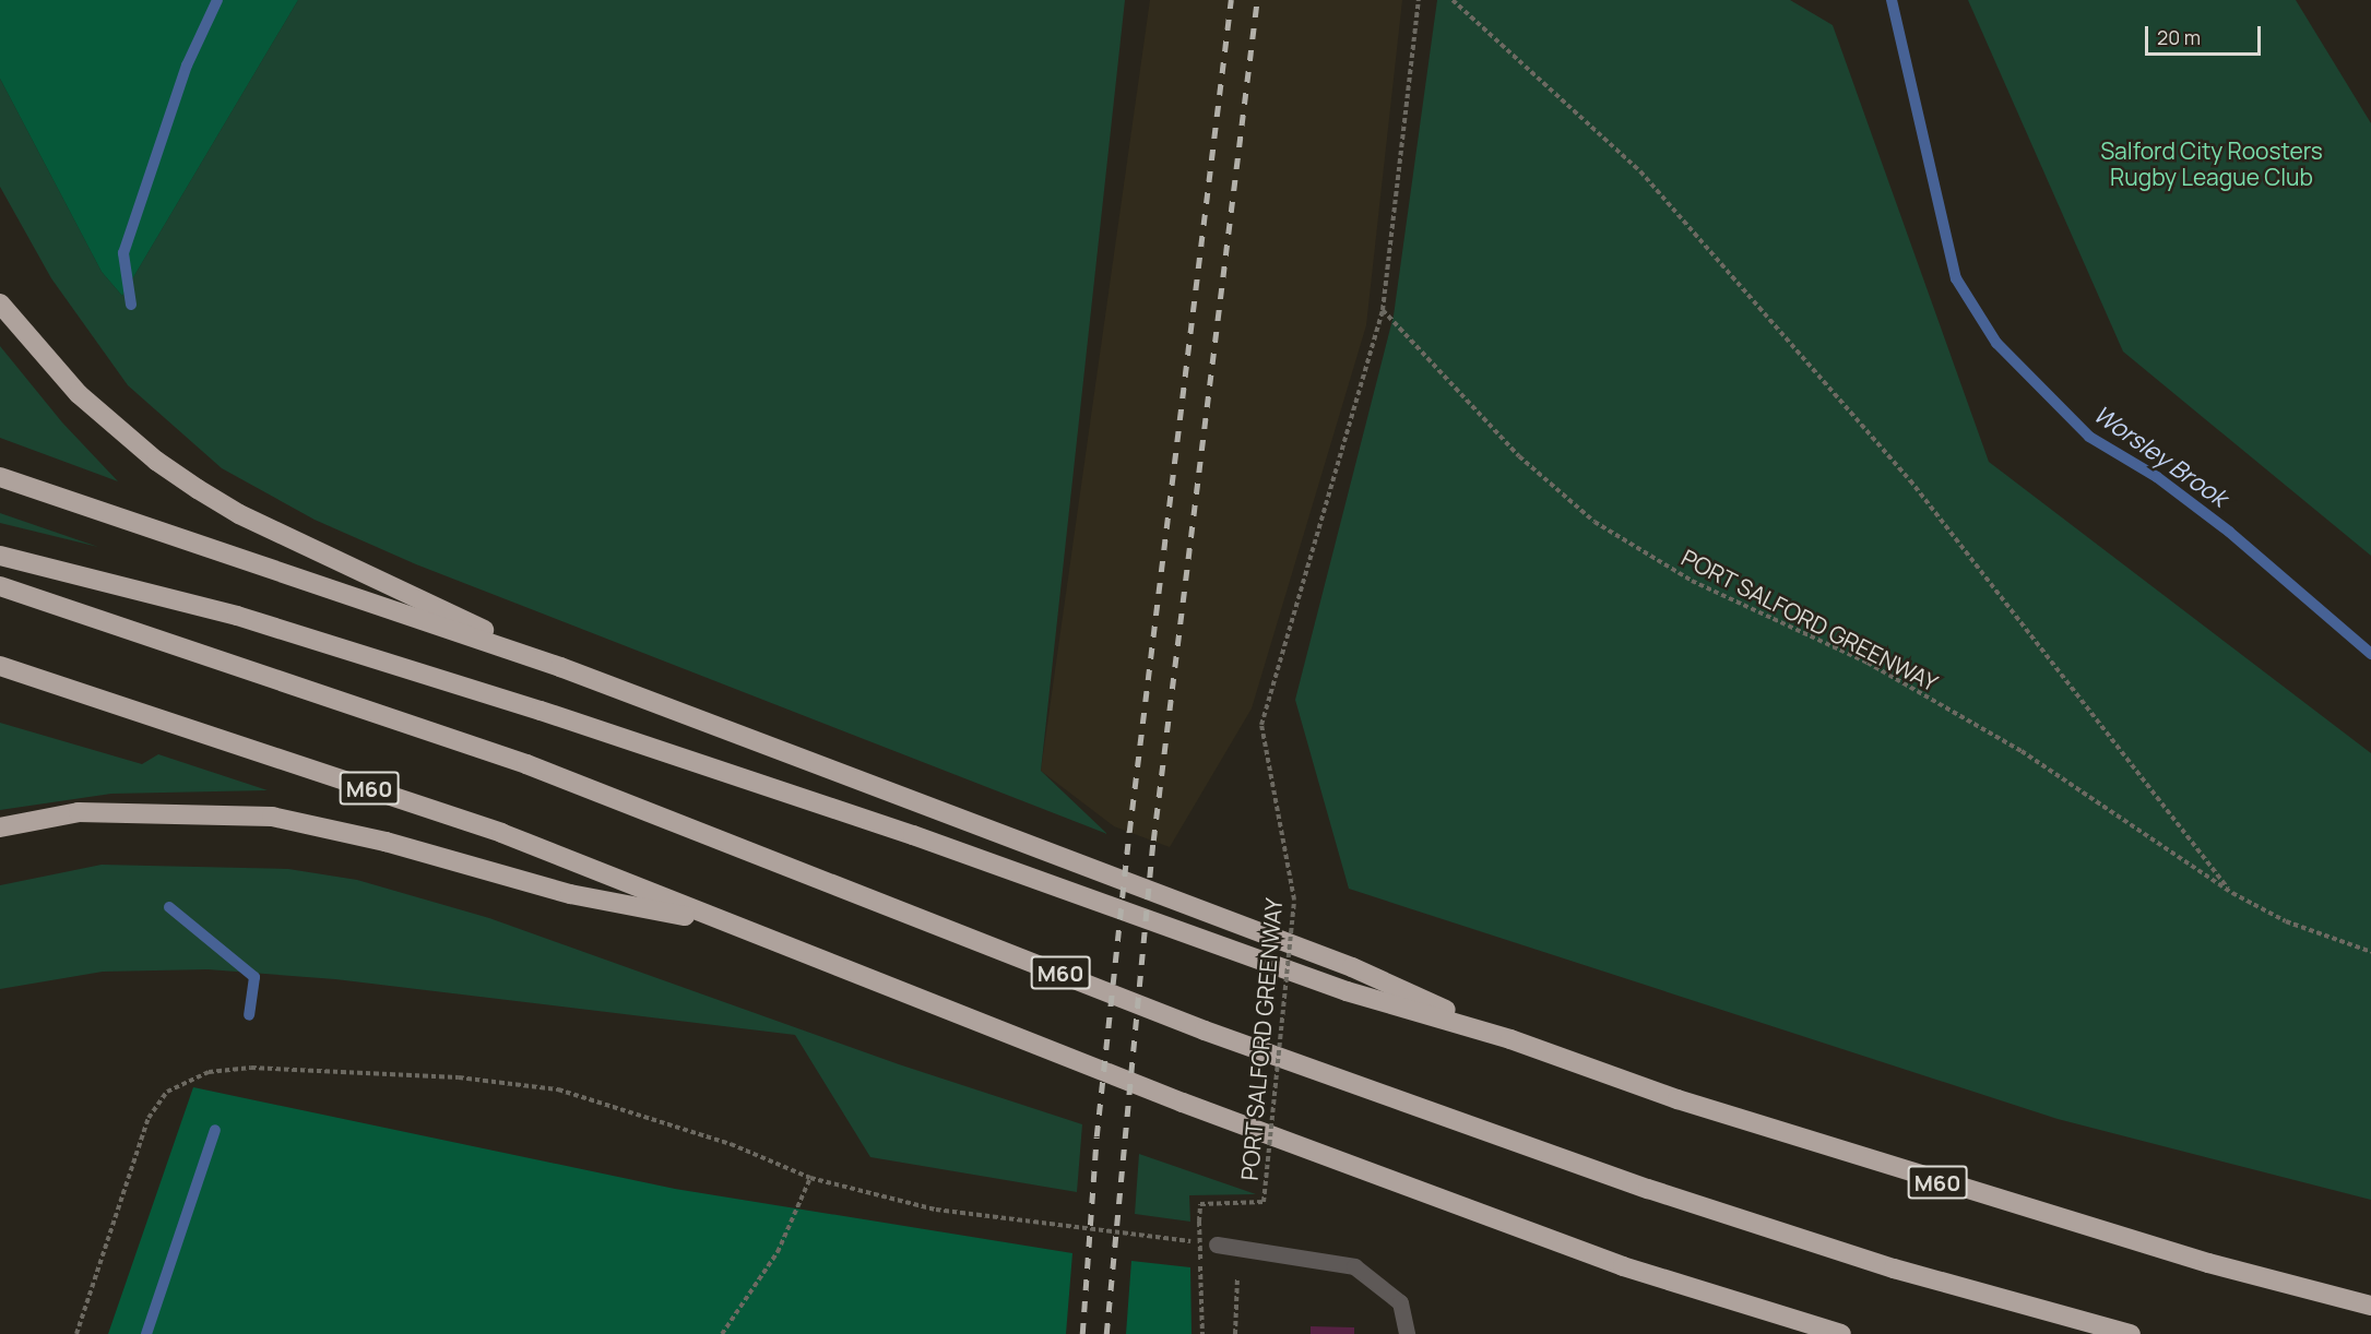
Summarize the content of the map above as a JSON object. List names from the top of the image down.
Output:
{
  "streets": {
    "highway": ["M60"],
    "path": ["PORT SALFORD GREENWAY"]
  },
  "water": ["Worsley Brook"],
  "parks": ["Salford City Roosters Rugby League Club"],
  "scale_bar": "20 m"
}
